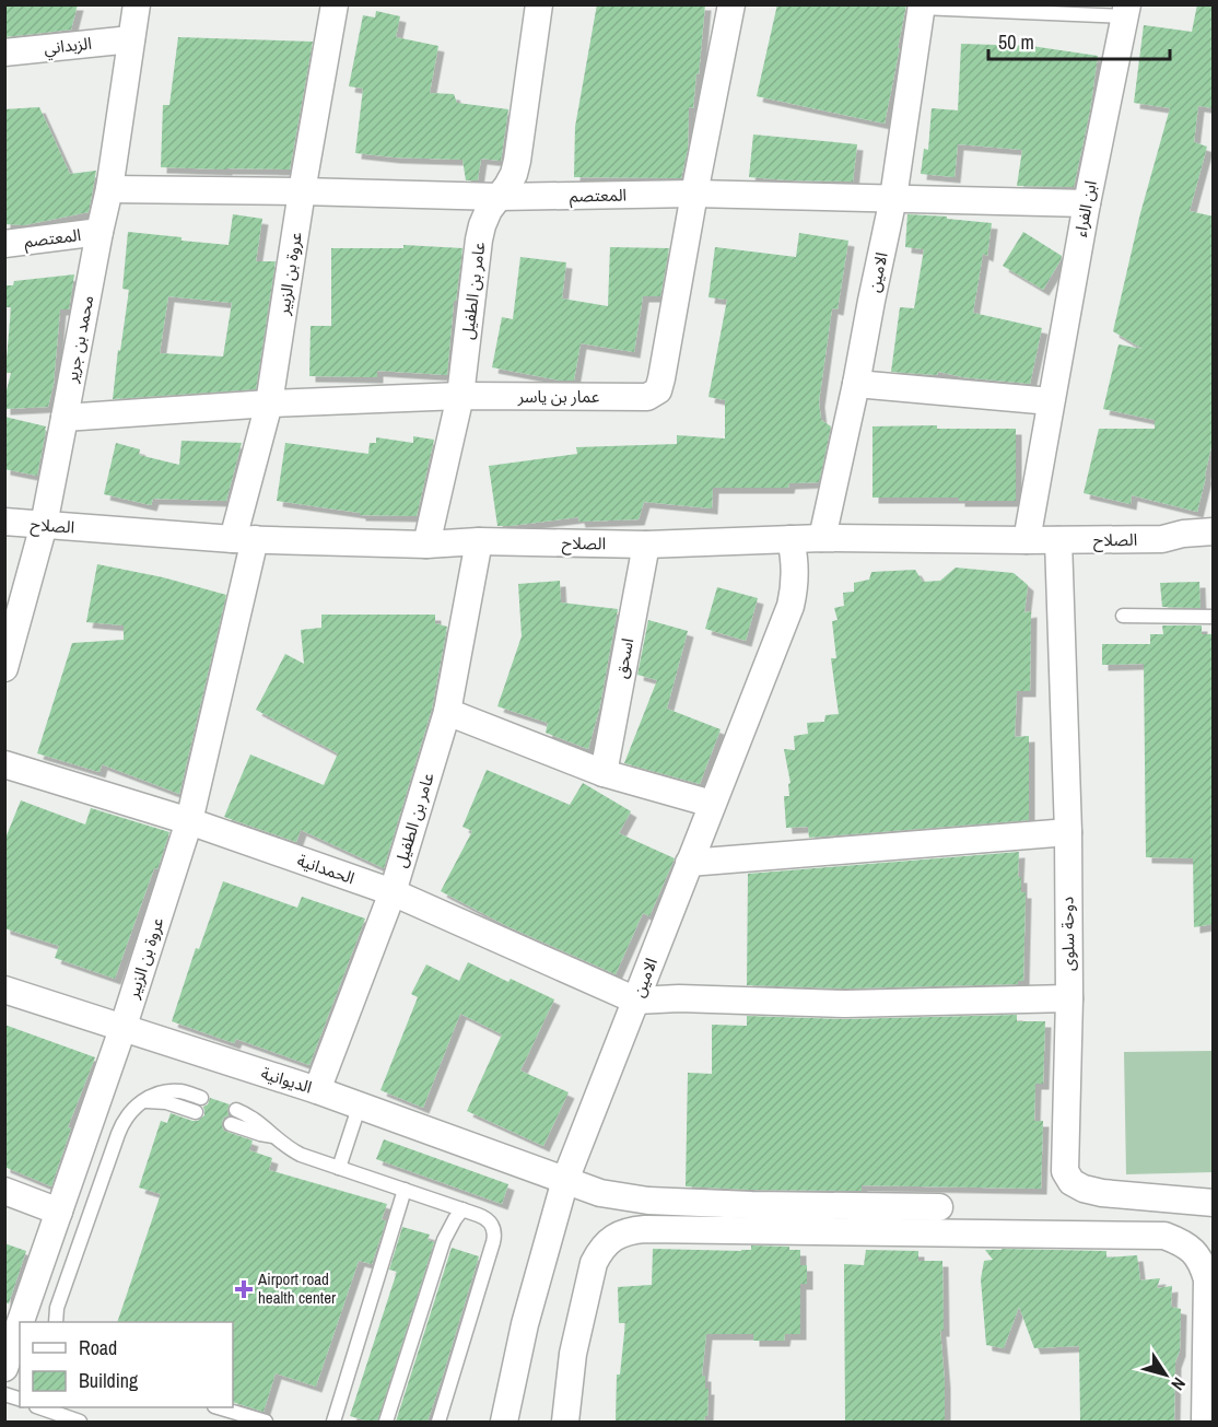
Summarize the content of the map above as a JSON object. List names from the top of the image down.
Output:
{
  "streets": {
    "street": [
      "الزبداني",
      "المعتصم",
      "ابن الفراء",
      "الامين",
      "عروة بن الزبير",
      "عامر بن الطفيل",
      "محمد بن جرير",
      "عمار بن ياسر",
      "الصلاح",
      "اسحق",
      "الحمدانية",
      "دوحة سلوى",
      "الديوانية"
    ]
  },
  "crossings": [
    ["الزبداني", "محمد بن جرير"],
    ["المعتصم", "ابن الفراء"],
    ["المعتصم", "الامين"],
    ["المعتصم", "عروة بن الزبير"],
    ["المعتصم", "عامر بن الطفيل"],
    ["المعتصم", "محمد بن جرير"],
    ["المعتصم", "عمار بن ياسر"],
    ["ابن الفراء", "الامين"],
    ["ابن الفراء", "الصلاح"],
    ["الامين", "الصلاح"],
    ["الامين", "الحمدانية"],
    ["الامين", "الديوانية"],
    ["عروة بن الزبير", "عمار بن ياسر"],
    ["عروة بن الزبير", "الصلاح"],
    ["عروة بن الزبير", "الحمدانية"],
    ["عروة بن الزبير", "الديوانية"],
    ["عامر بن الطفيل", "عمار بن ياسر"],
    ["عامر بن الطفيل", "الصلاح"],
    ["عامر بن الطفيل", "الحمدانية"],
    ["عامر بن الطفيل", "الديوانية"],
    ["محمد بن جرير", "عمار بن ياسر"],
    ["محمد بن جرير", "الصلاح"],
    ["الصلاح", "اسحق"],
    ["الصلاح", "دوحة سلوى"]
  ],
  "places": {
    "health": ["Airport road health center"]
  },
  "legend": ["Road", "Building"],
  "scale_bar": "50 m",
  "north": "bottom right"
}
